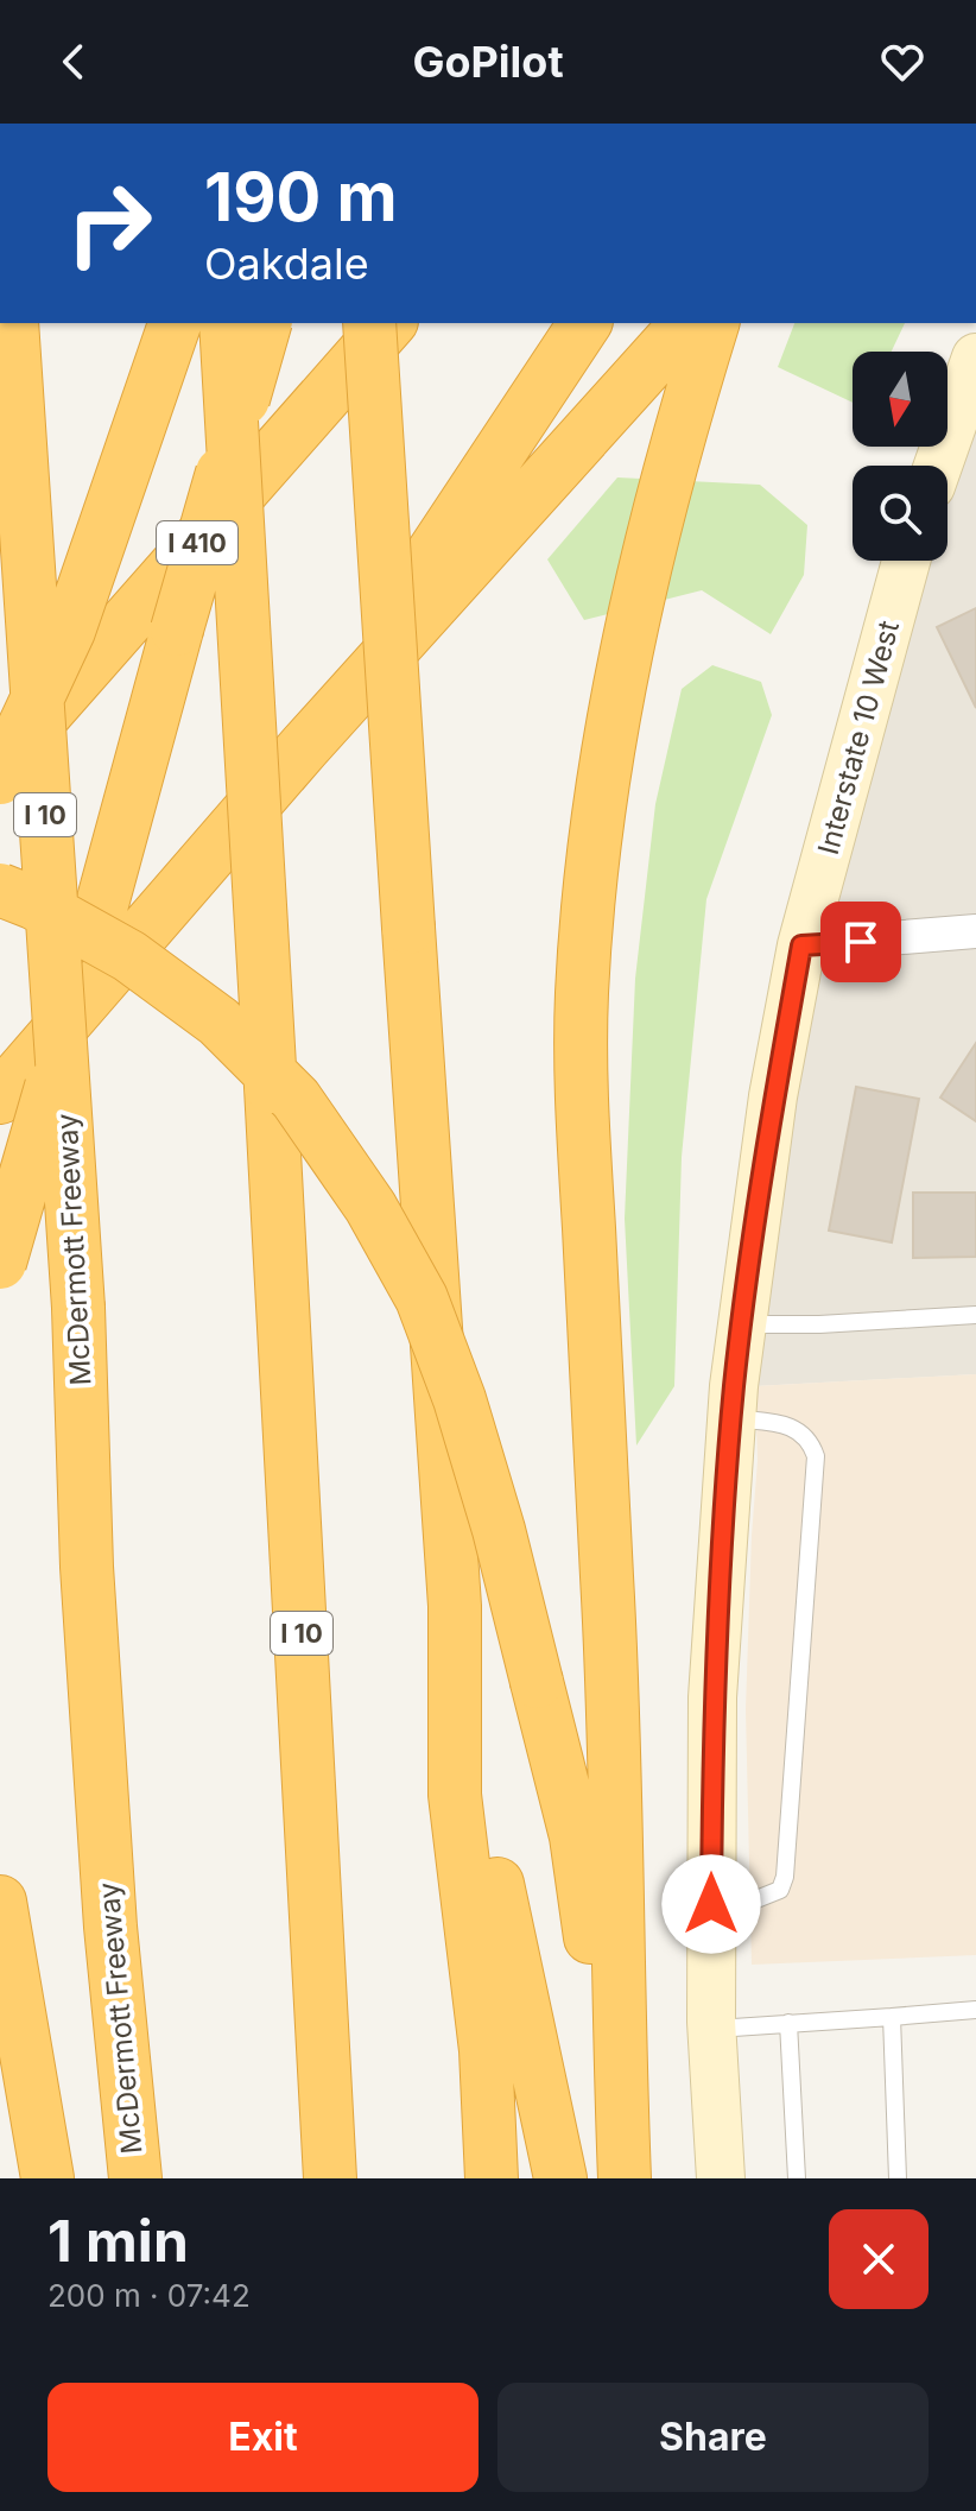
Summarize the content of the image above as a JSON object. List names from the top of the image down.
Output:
{
  "streets": {
    "highway": ["I 410", "I 10", "McDermott Freeway"],
    "main road": ["Interstate 10 West"]
  },
  "north": "bottom",
  "page": {
    "header": "GoPilot",
    "turn": ["190 m", "Oakdale"],
    "heading": ["1 min", "200 m · 07:42"],
    "buttons": ["Exit", "Share"]
  }
}
